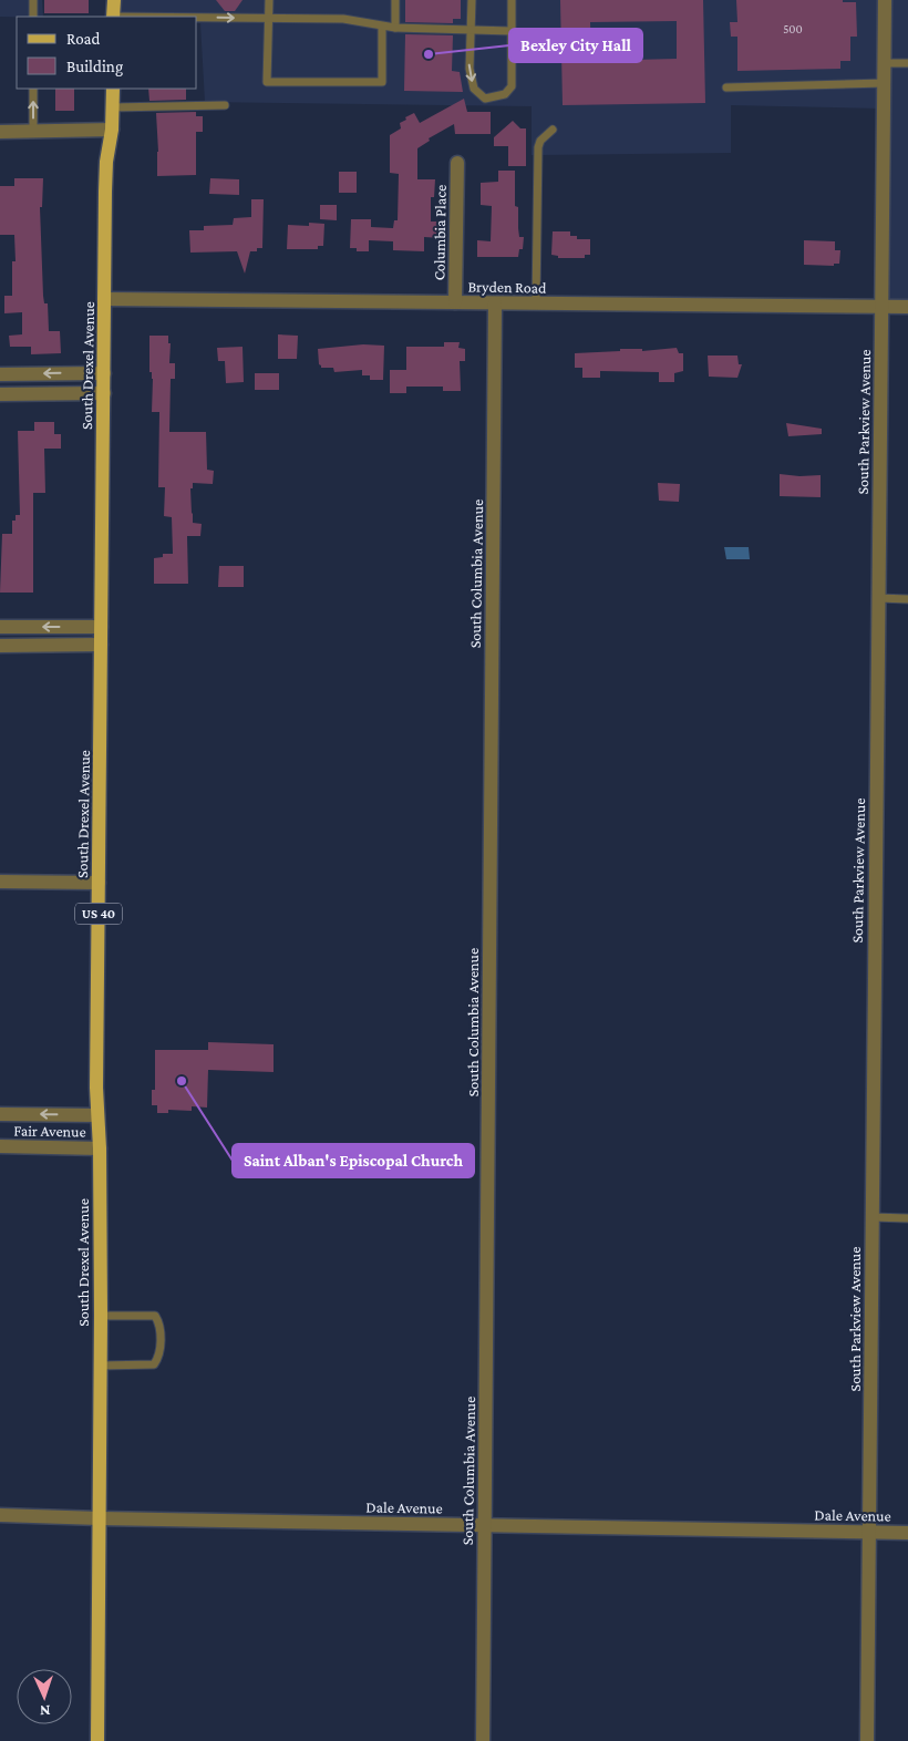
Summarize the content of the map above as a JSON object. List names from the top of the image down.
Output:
{
  "streets": {
    "main road": ["South Drexel Avenue", "US 40"],
    "street": [
      "Columbia Place",
      "Bryden Road",
      "South Parkview Avenue",
      "South Columbia Avenue",
      "Fair Avenue",
      "Dale Avenue"
    ]
  },
  "crossings": [
    ["Columbia Place", "Bryden Road"],
    ["Bryden Road", "South Drexel Avenue"],
    ["Bryden Road", "South Parkview Avenue"],
    ["Bryden Road", "South Columbia Avenue"],
    ["South Drexel Avenue", "Fair Avenue"],
    ["South Drexel Avenue", "Dale Avenue"],
    ["South Parkview Avenue", "Dale Avenue"],
    ["South Columbia Avenue", "Dale Avenue"]
  ],
  "places": ["Bexley City Hall", "Saint Alban's Episcopal Church"],
  "house_numbers": ["500"],
  "legend": ["Road", "Building"],
  "north": "bottom"
}
